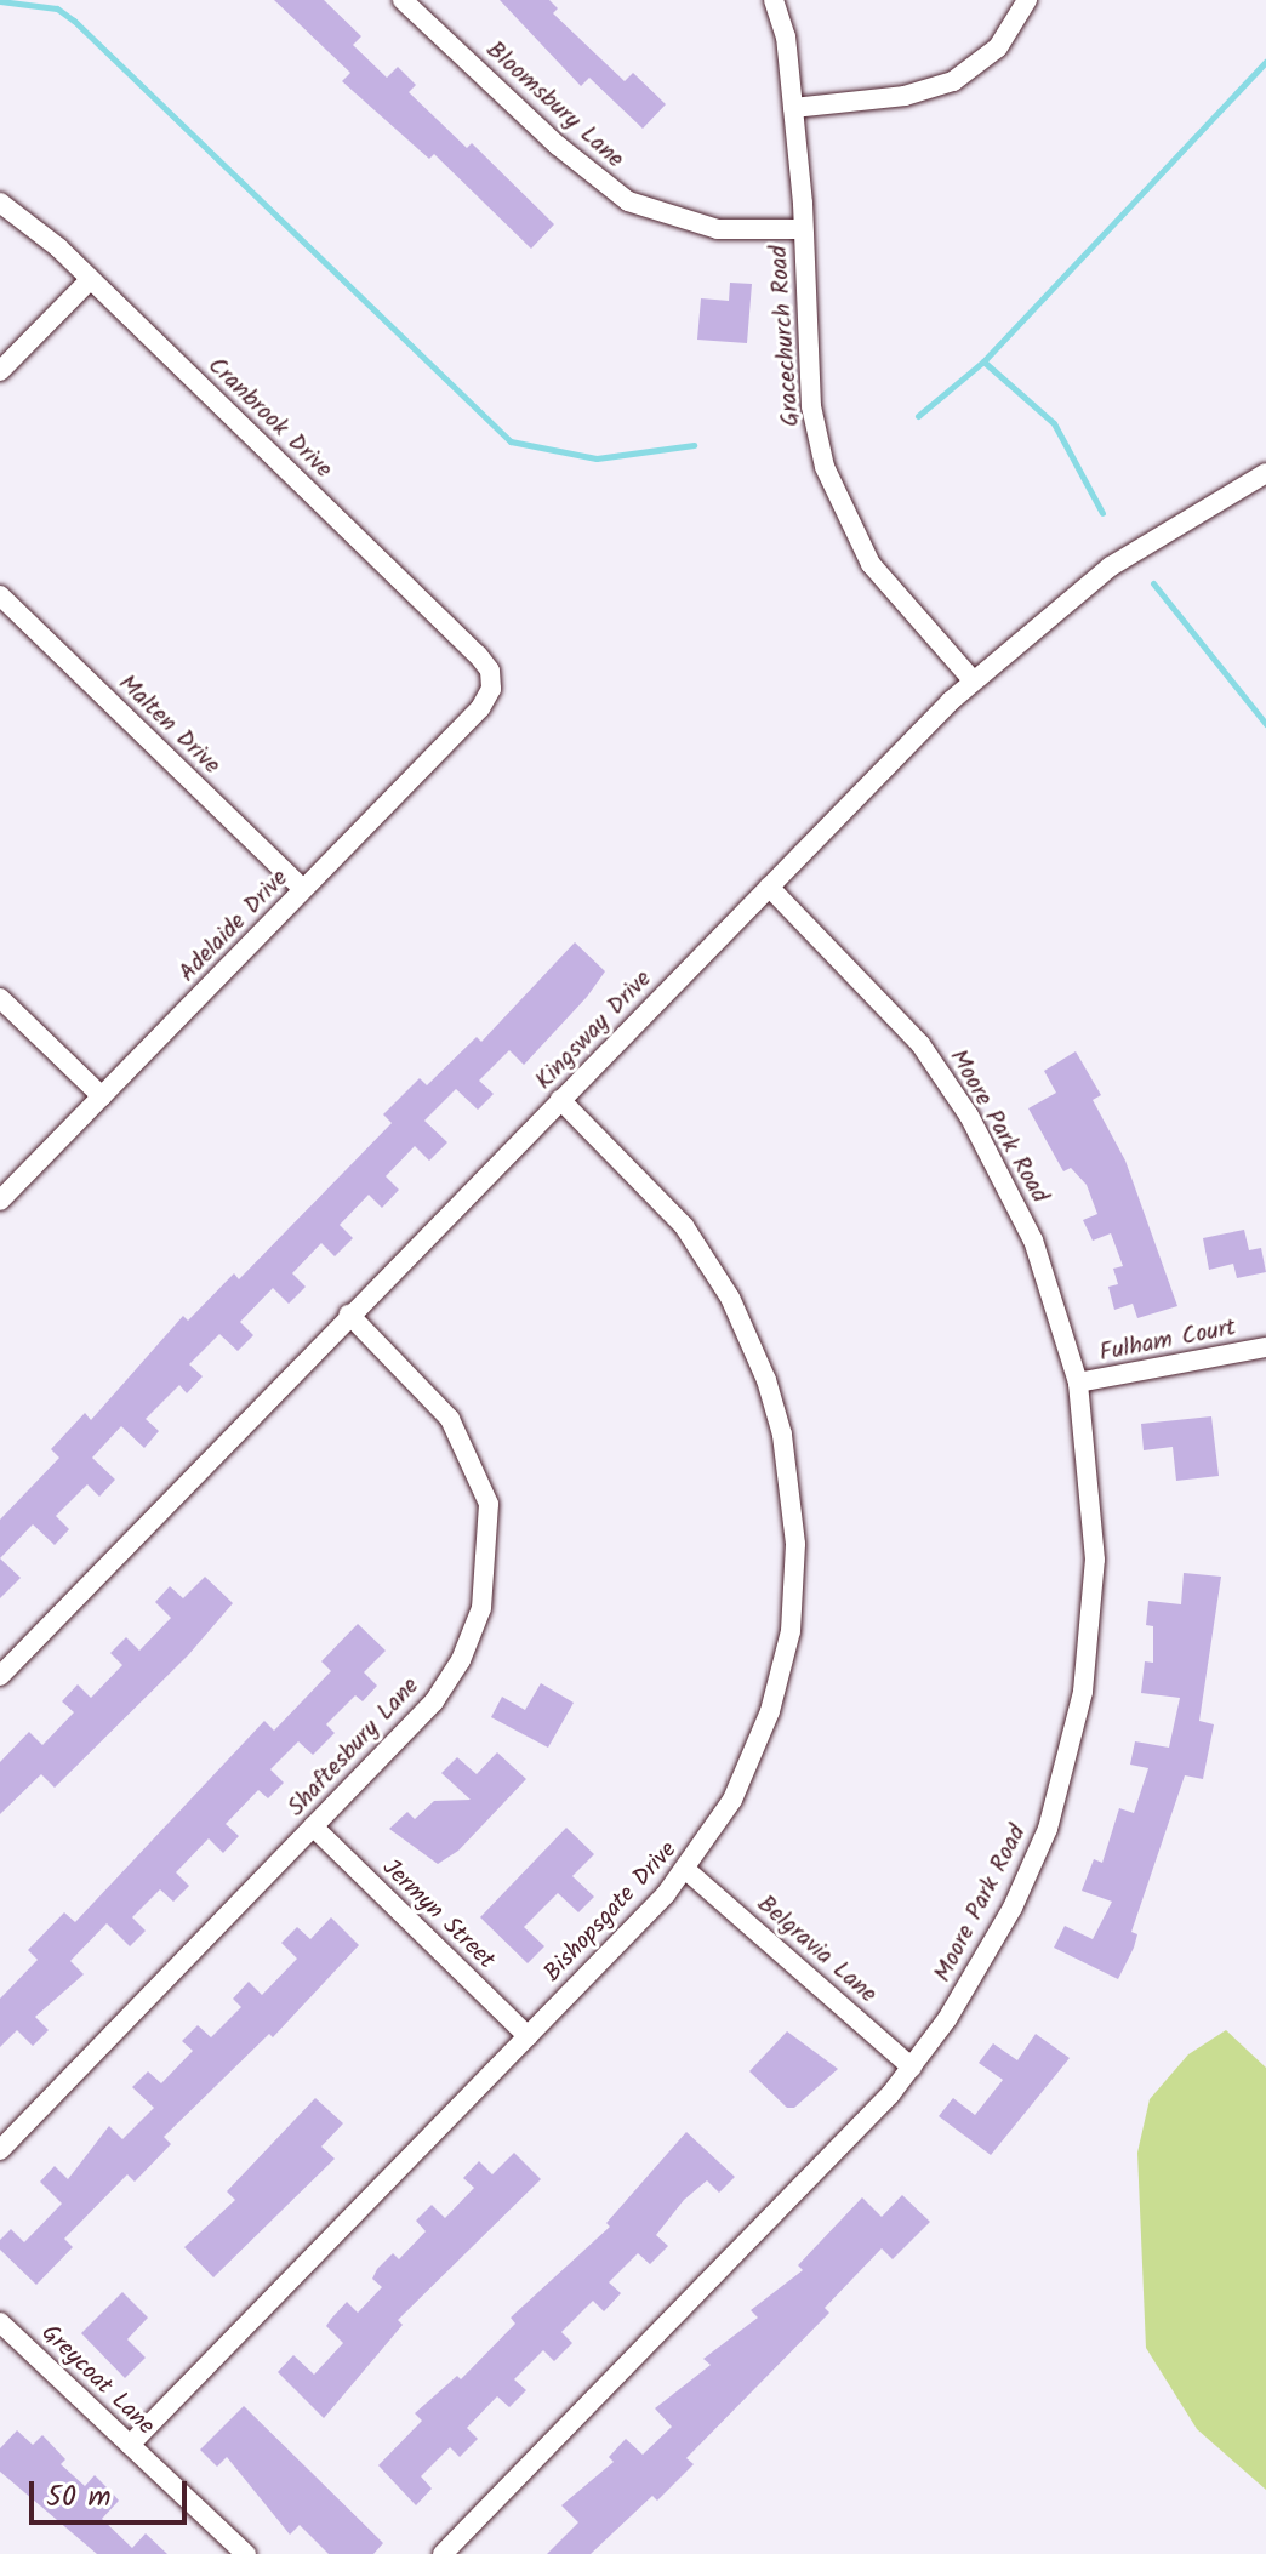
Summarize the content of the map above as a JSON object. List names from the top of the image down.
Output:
{
  "streets": {
    "street": [
      "Bloomsbury Lane",
      "Gracechurch Road",
      "Cranbrook Drive",
      "Malten Drive",
      "Adelaide Drive",
      "Kingsway Drive",
      "Moore Park Road",
      "Fulham Court",
      "Shaftesbury Lane",
      "Bishopsgate Drive",
      "Jermyn Street",
      "Belgravia Lane",
      "Greycoat Lane"
    ]
  },
  "crossings": [
    ["Bloomsbury Lane", "Gracechurch Road"],
    ["Gracechurch Road", "Kingsway Drive"],
    ["Cranbrook Drive", "Adelaide Drive"],
    ["Malten Drive", "Adelaide Drive"],
    ["Kingsway Drive", "Moore Park Road"],
    ["Kingsway Drive", "Shaftesbury Lane"],
    ["Kingsway Drive", "Bishopsgate Drive"],
    ["Moore Park Road", "Fulham Court"],
    ["Moore Park Road", "Belgravia Lane"],
    ["Shaftesbury Lane", "Jermyn Street"],
    ["Bishopsgate Drive", "Jermyn Street"],
    ["Bishopsgate Drive", "Belgravia Lane"],
    ["Bishopsgate Drive", "Greycoat Lane"]
  ],
  "scale_bar": "50 m"
}
